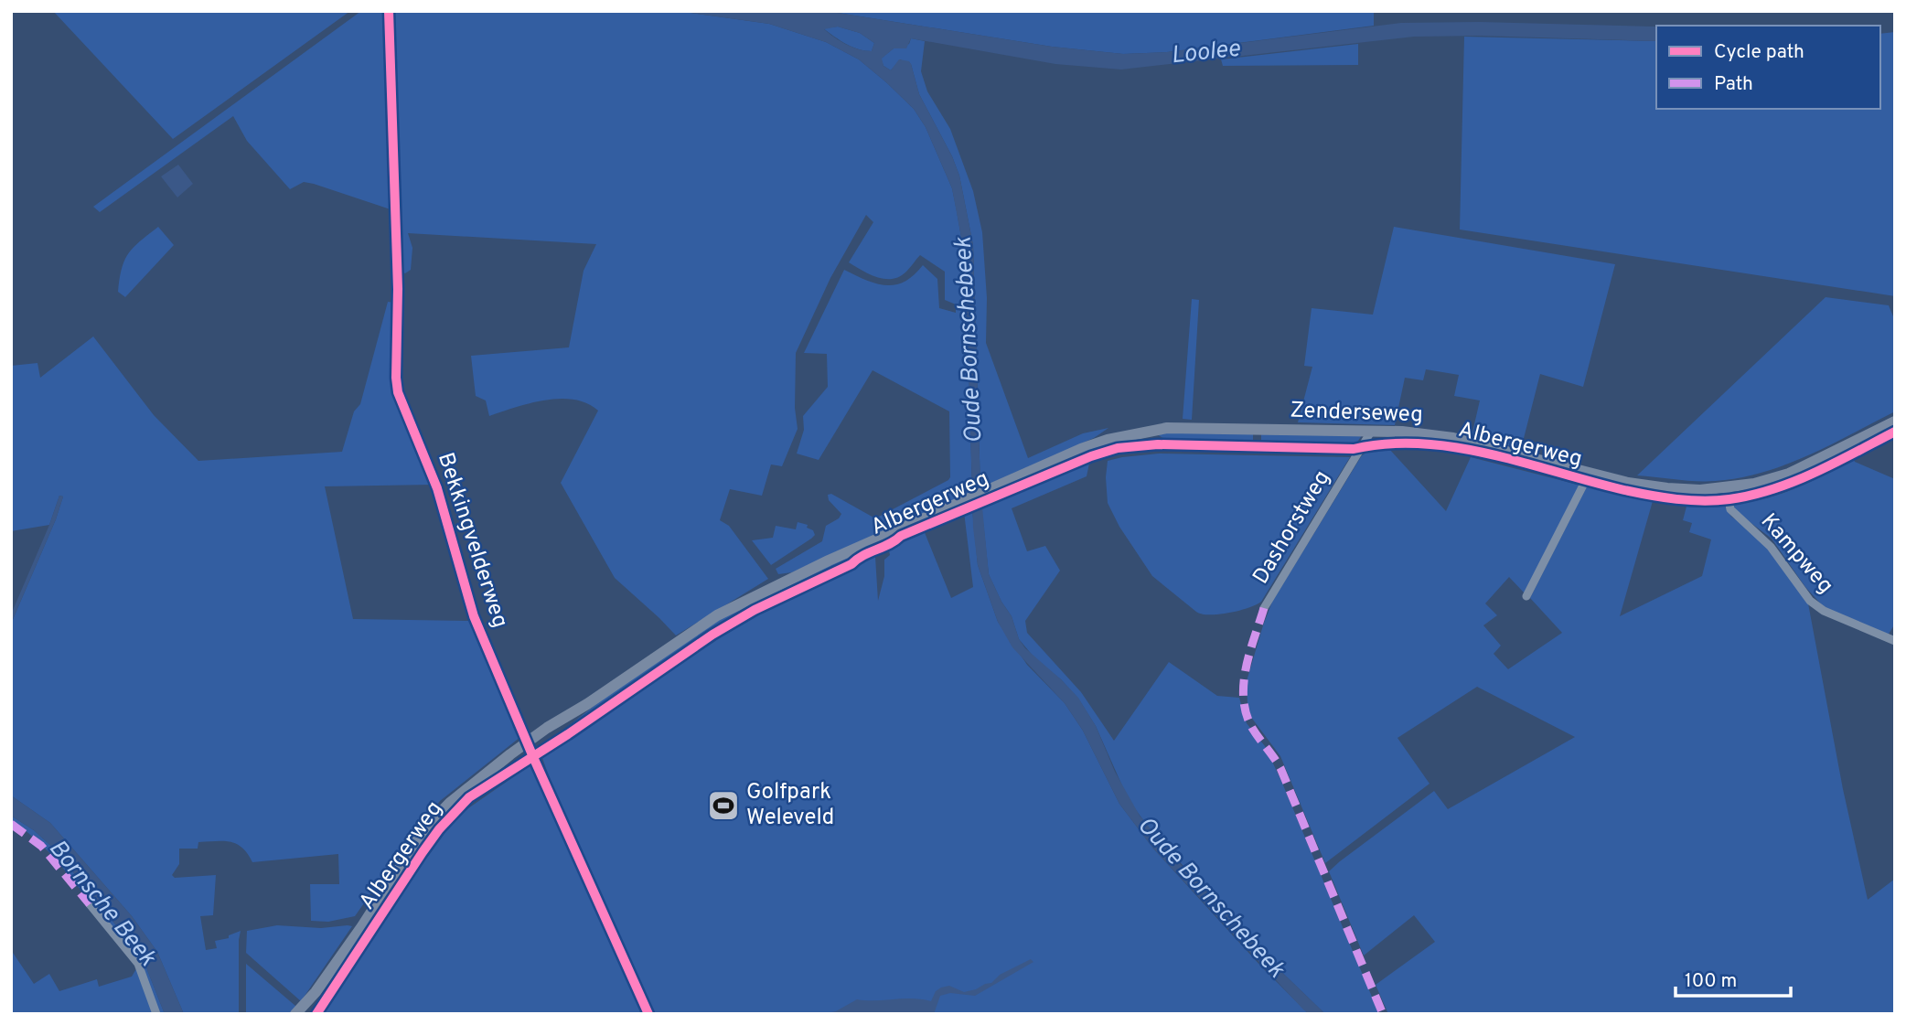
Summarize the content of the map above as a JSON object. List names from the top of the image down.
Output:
{
  "streets": {
    "main road": ["Zenderseweg", "Albergerweg"],
    "street": ["Dashorstweg", "Bekkingvelderweg", "Kampweg"]
  },
  "crossings": [
    ["Zenderseweg", "Albergerweg"],
    ["Zenderseweg", "Dashorstweg"],
    ["Zenderseweg", "Kampweg"],
    ["Albergerweg", "Bekkingvelderweg"]
  ],
  "water": ["Loolee", "Oude Bornschebeek", "Bornsche Beek"],
  "places": {
    "sports": ["Golfpark Weleveld"]
  },
  "legend": ["Cycle path", "Path"],
  "scale_bar": "100 m"
}
